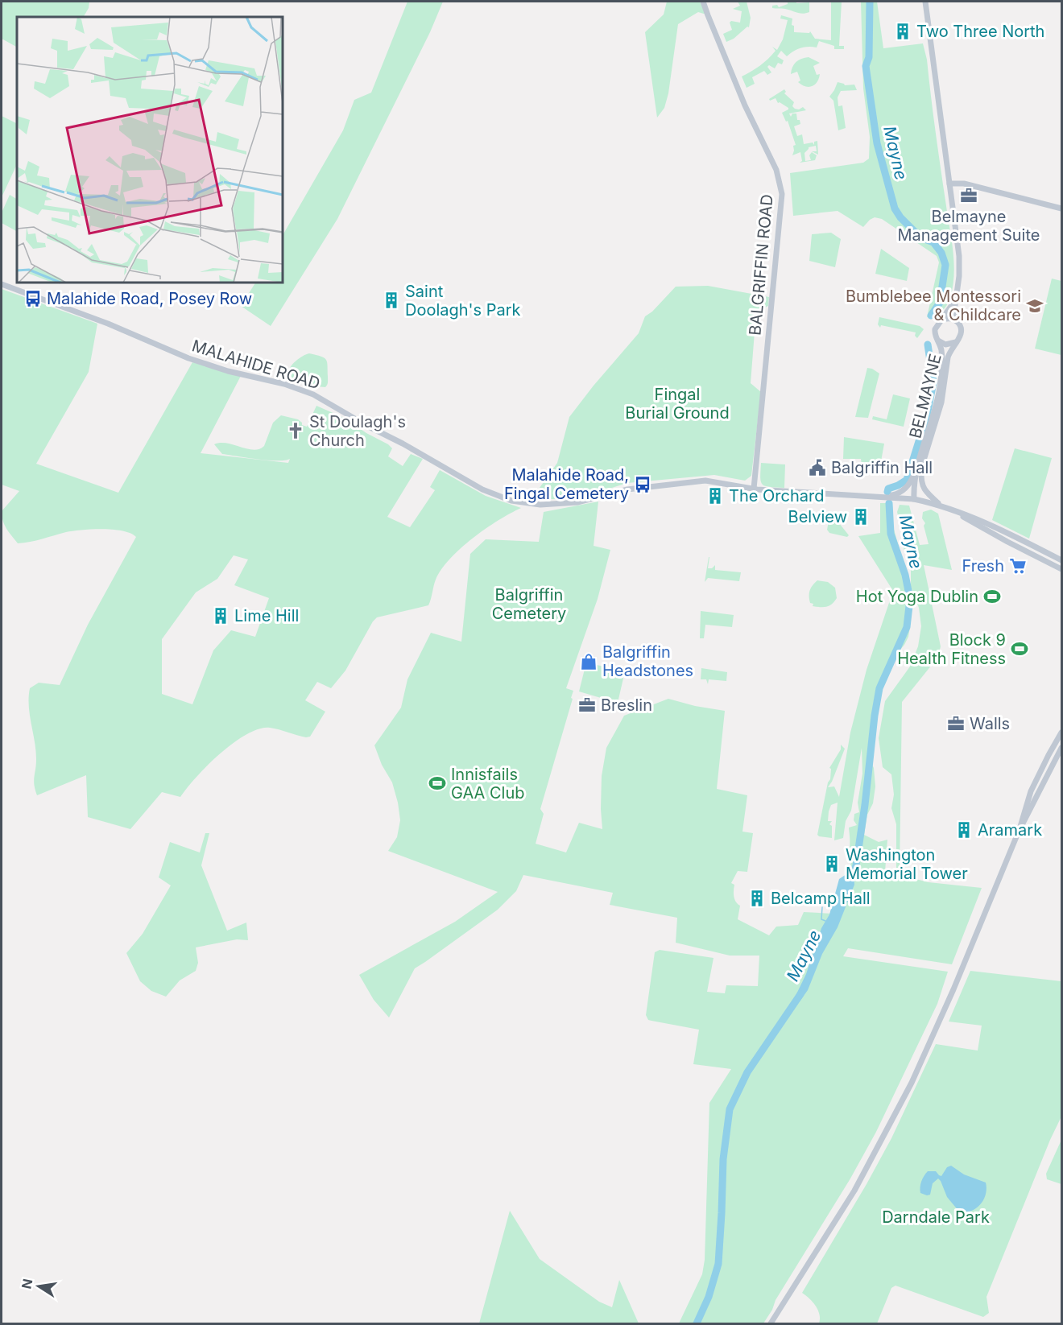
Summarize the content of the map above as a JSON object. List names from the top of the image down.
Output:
{
  "streets": {
    "main road": ["BALGRIFFIN ROAD", "MALAHIDE ROAD", "BELMAYNE"]
  },
  "crossings": [
    ["BALGRIFFIN ROAD", "MALAHIDE ROAD"],
    ["MALAHIDE ROAD", "BELMAYNE"]
  ],
  "water": ["Mayne"],
  "parks": ["Fingal Burial Ground", "Balgriffin Cemetery", "Darndale Park"],
  "places": {
    "building": [
      "Two Three North",
      "Saint Doolagh's Park",
      "The Orchard",
      "Belview",
      "Lime Hill",
      "Aramark",
      "Washington Memorial Tower",
      "Belcamp Hall"
    ],
    "office": ["Belmayne Management Suite", "Breslin", "Walls"],
    "bus stop": ["Malahide Road, Posey Row", "Malahide Road, Fingal Cemetery"],
    "school or university": ["Bumblebee Montessori & Childcare"],
    "church": ["St Doulagh's Church"],
    "public building": ["Balgriffin Hall"],
    "supermarket": ["Fresh"],
    "sports": ["Hot Yoga Dublin", "Block 9 Health Fitness", "Innisfails GAA Club"],
    "shop": ["Balgriffin Headstones"]
  },
  "north": "left"
}
